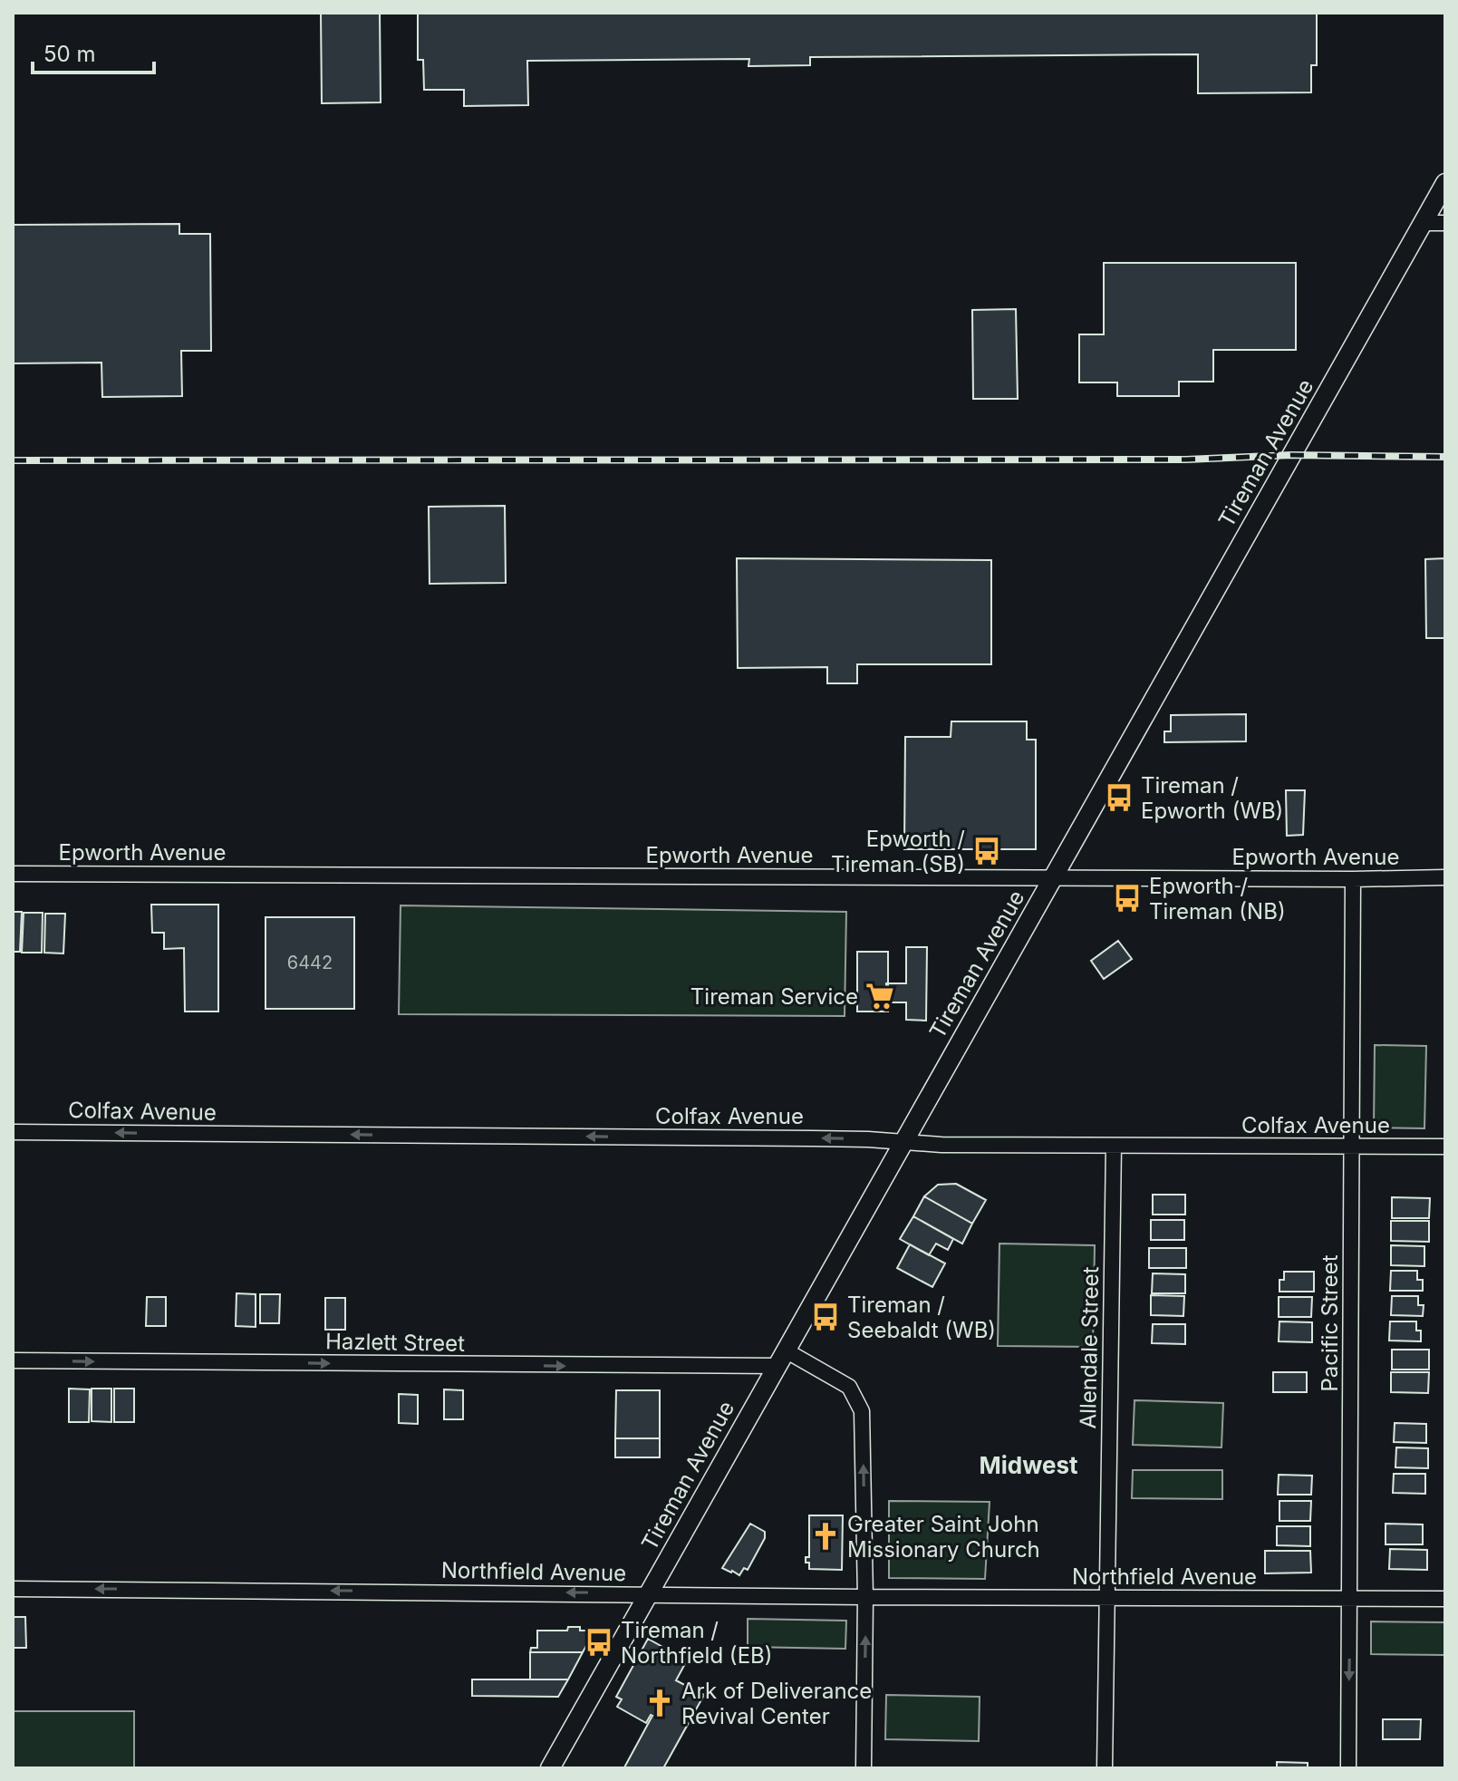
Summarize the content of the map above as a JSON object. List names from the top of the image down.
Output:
{
  "streets": {
    "street": [
      "Tireman Avenue",
      "Epworth Avenue",
      "Colfax Avenue",
      "Pacific Street",
      "Hazlett Street",
      "Allendale Street",
      "Northfield Avenue"
    ]
  },
  "crossings": [
    ["Tireman Avenue", "Epworth Avenue"],
    ["Tireman Avenue", "Colfax Avenue"],
    ["Tireman Avenue", "Hazlett Street"],
    ["Tireman Avenue", "Northfield Avenue"],
    ["Epworth Avenue", "Pacific Street"],
    ["Colfax Avenue", "Pacific Street"],
    ["Colfax Avenue", "Allendale Street"],
    ["Pacific Street", "Northfield Avenue"],
    ["Allendale Street", "Northfield Avenue"]
  ],
  "one_way": ["Colfax Avenue", "Hazlett Street", "Northfield Avenue"],
  "districts": ["Midwest"],
  "places": {
    "bus stop": [
      "Tireman / Epworth (WB)",
      "Epworth / Tireman (SB)",
      "Epworth / Tireman (NB)",
      "Tireman / Seebaldt (WB)",
      "Tireman / Northfield (EB)"
    ],
    "supermarket": ["Tireman Service"],
    "church": ["Greater Saint John Missionary Church", "Ark of Deliverance Revival Center"]
  },
  "house_numbers": ["6442"],
  "scale_bar": "50 m"
}
